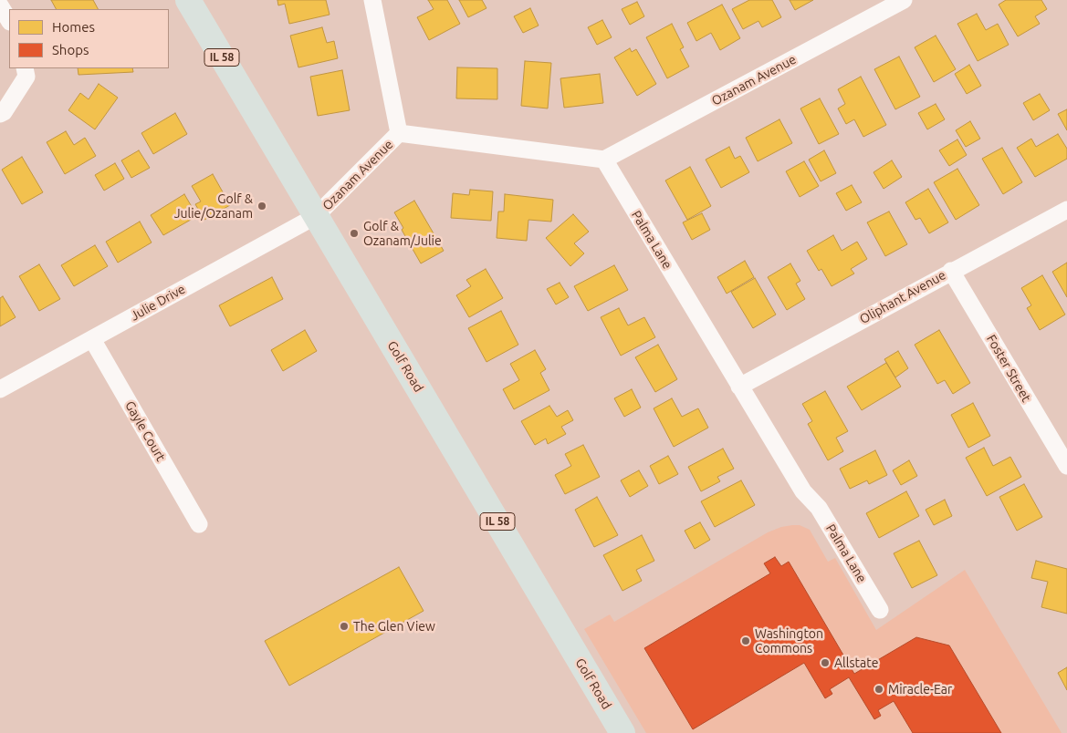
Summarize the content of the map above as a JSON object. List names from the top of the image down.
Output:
{
  "streets": {
    "main road": ["IL 58", "Golf Road"],
    "street": [
      "Ozanam Avenue",
      "Palma Lane",
      "Oliphant Avenue",
      "Julie Drive",
      "Foster Street",
      "Gayle Court"
    ]
  },
  "crossings": [
    ["Ozanam Avenue", "Palma Lane"],
    ["Ozanam Avenue", "Julie Drive"],
    ["Ozanam Avenue", "Golf Road"],
    ["Palma Lane", "Oliphant Avenue"],
    ["Oliphant Avenue", "Foster Street"],
    ["Julie Drive", "Golf Road"],
    ["Julie Drive", "Gayle Court"]
  ],
  "places": [
    "Golf & Julie/Ozanam",
    "Golf & Ozanam/Julie",
    "The Glen View",
    "Washington Commons",
    "Allstate",
    "Miracle-Ear"
  ],
  "legend": ["Homes", "Shops"]
}
